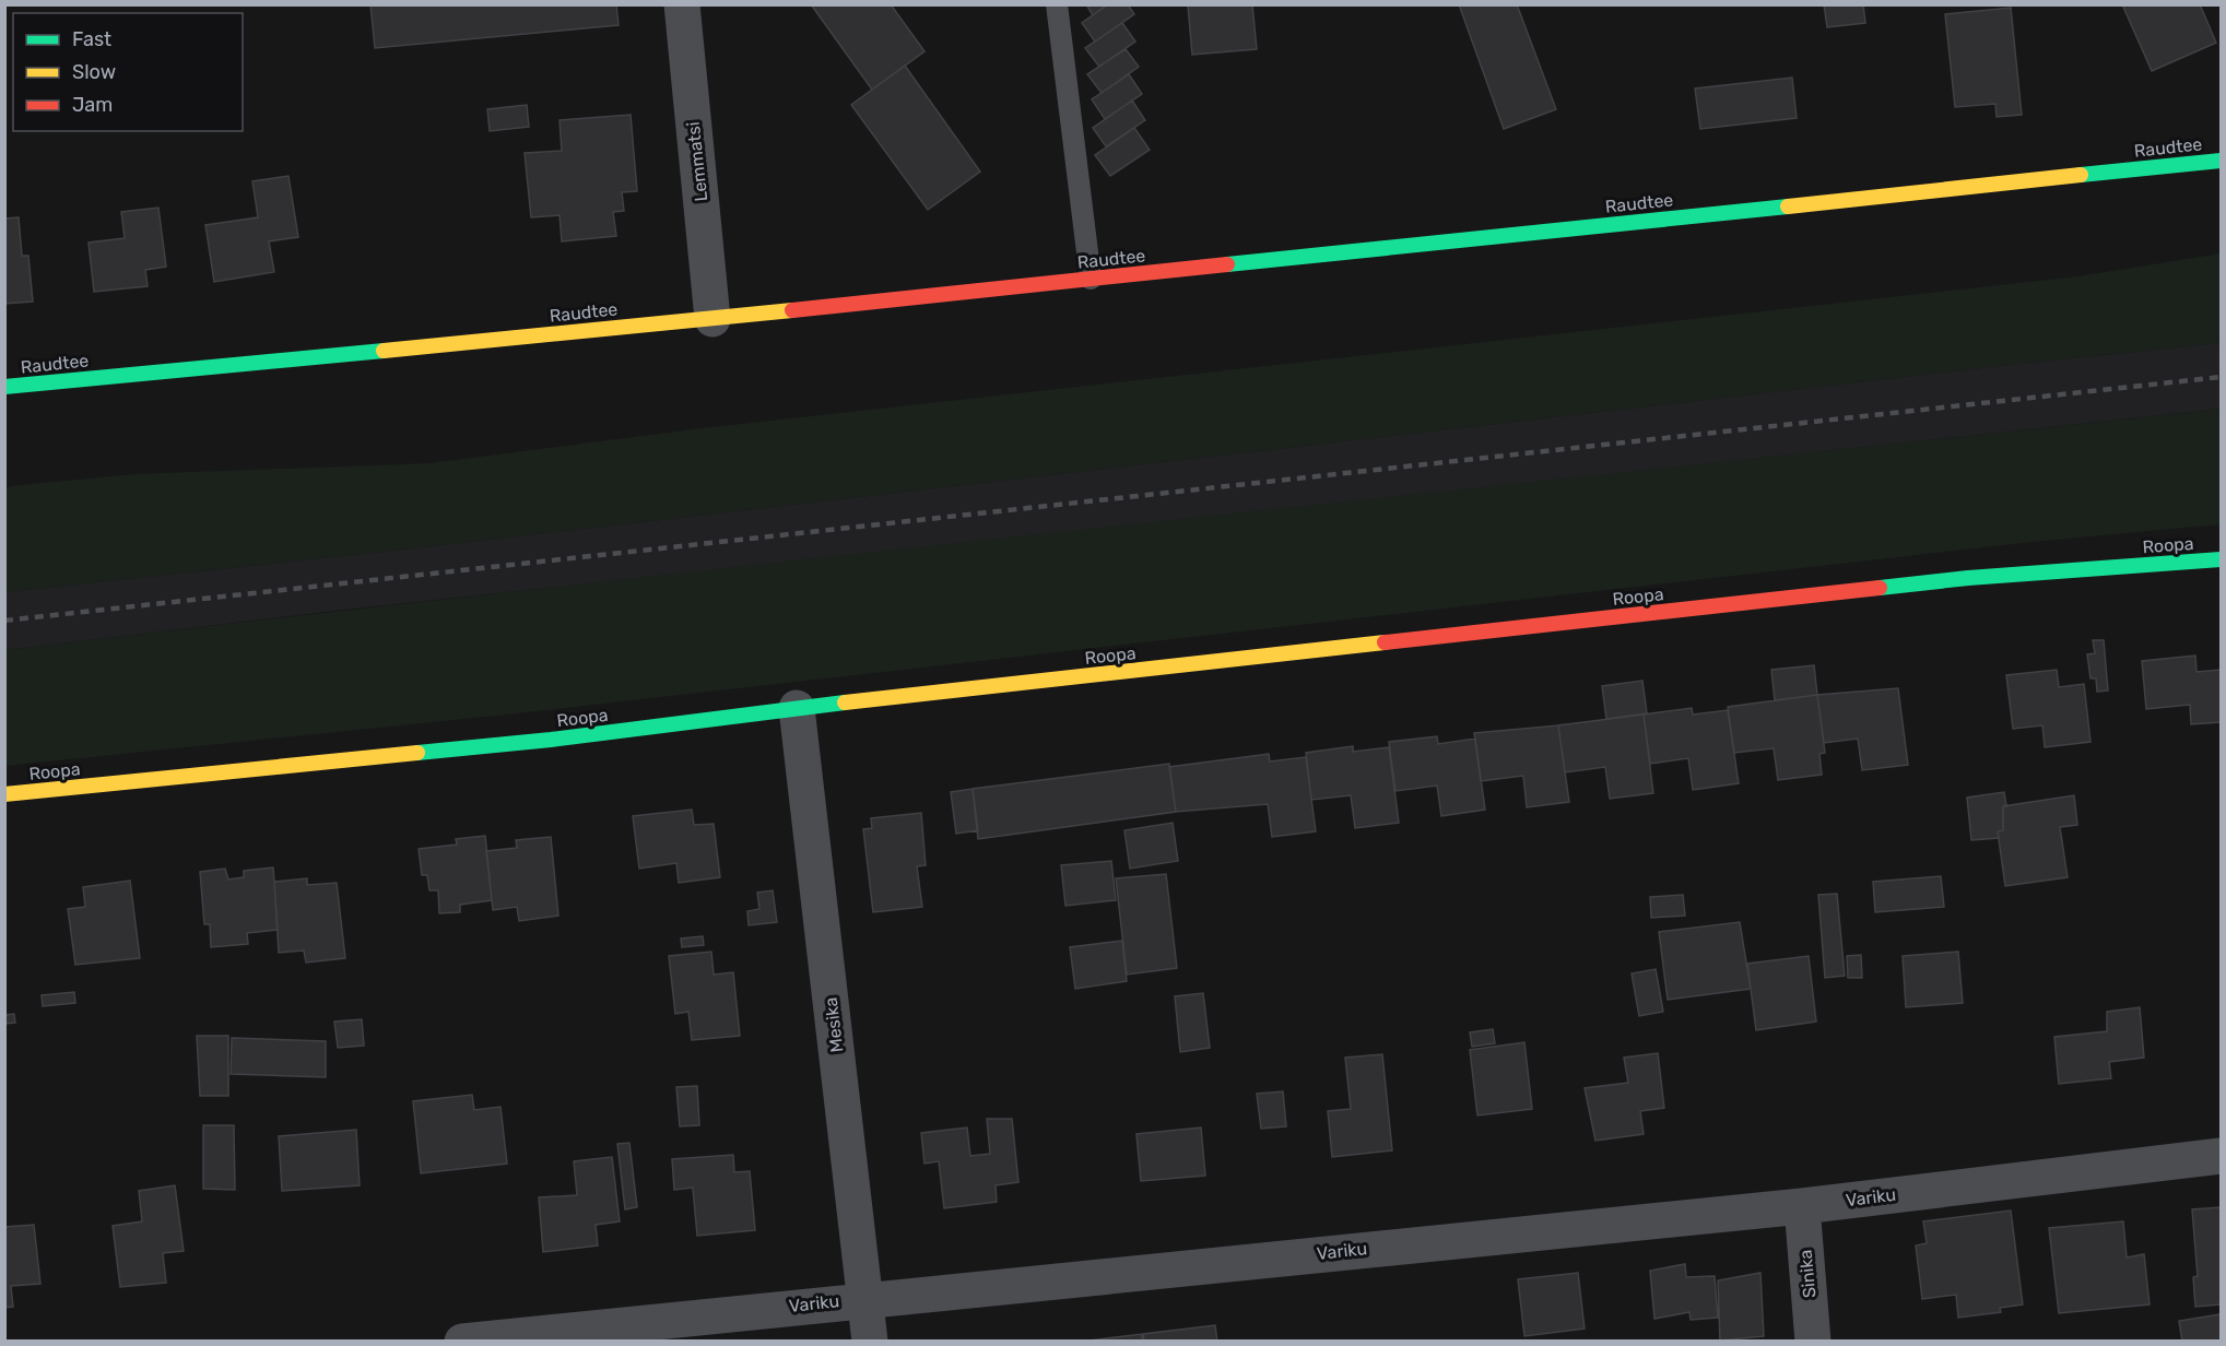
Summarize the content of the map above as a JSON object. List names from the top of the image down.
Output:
{
  "streets": {
    "street": [
      "Raudtee",
      "Lemmatsi",
      "Roopa",
      "Mesika",
      "Variku",
      "Sinika"
    ]
  },
  "crossings": [
    ["Raudtee", "Lemmatsi"],
    ["Roopa", "Mesika"],
    ["Mesika", "Variku"],
    ["Variku", "Sinika"]
  ],
  "legend": ["Fast", "Slow", "Jam"]
}
